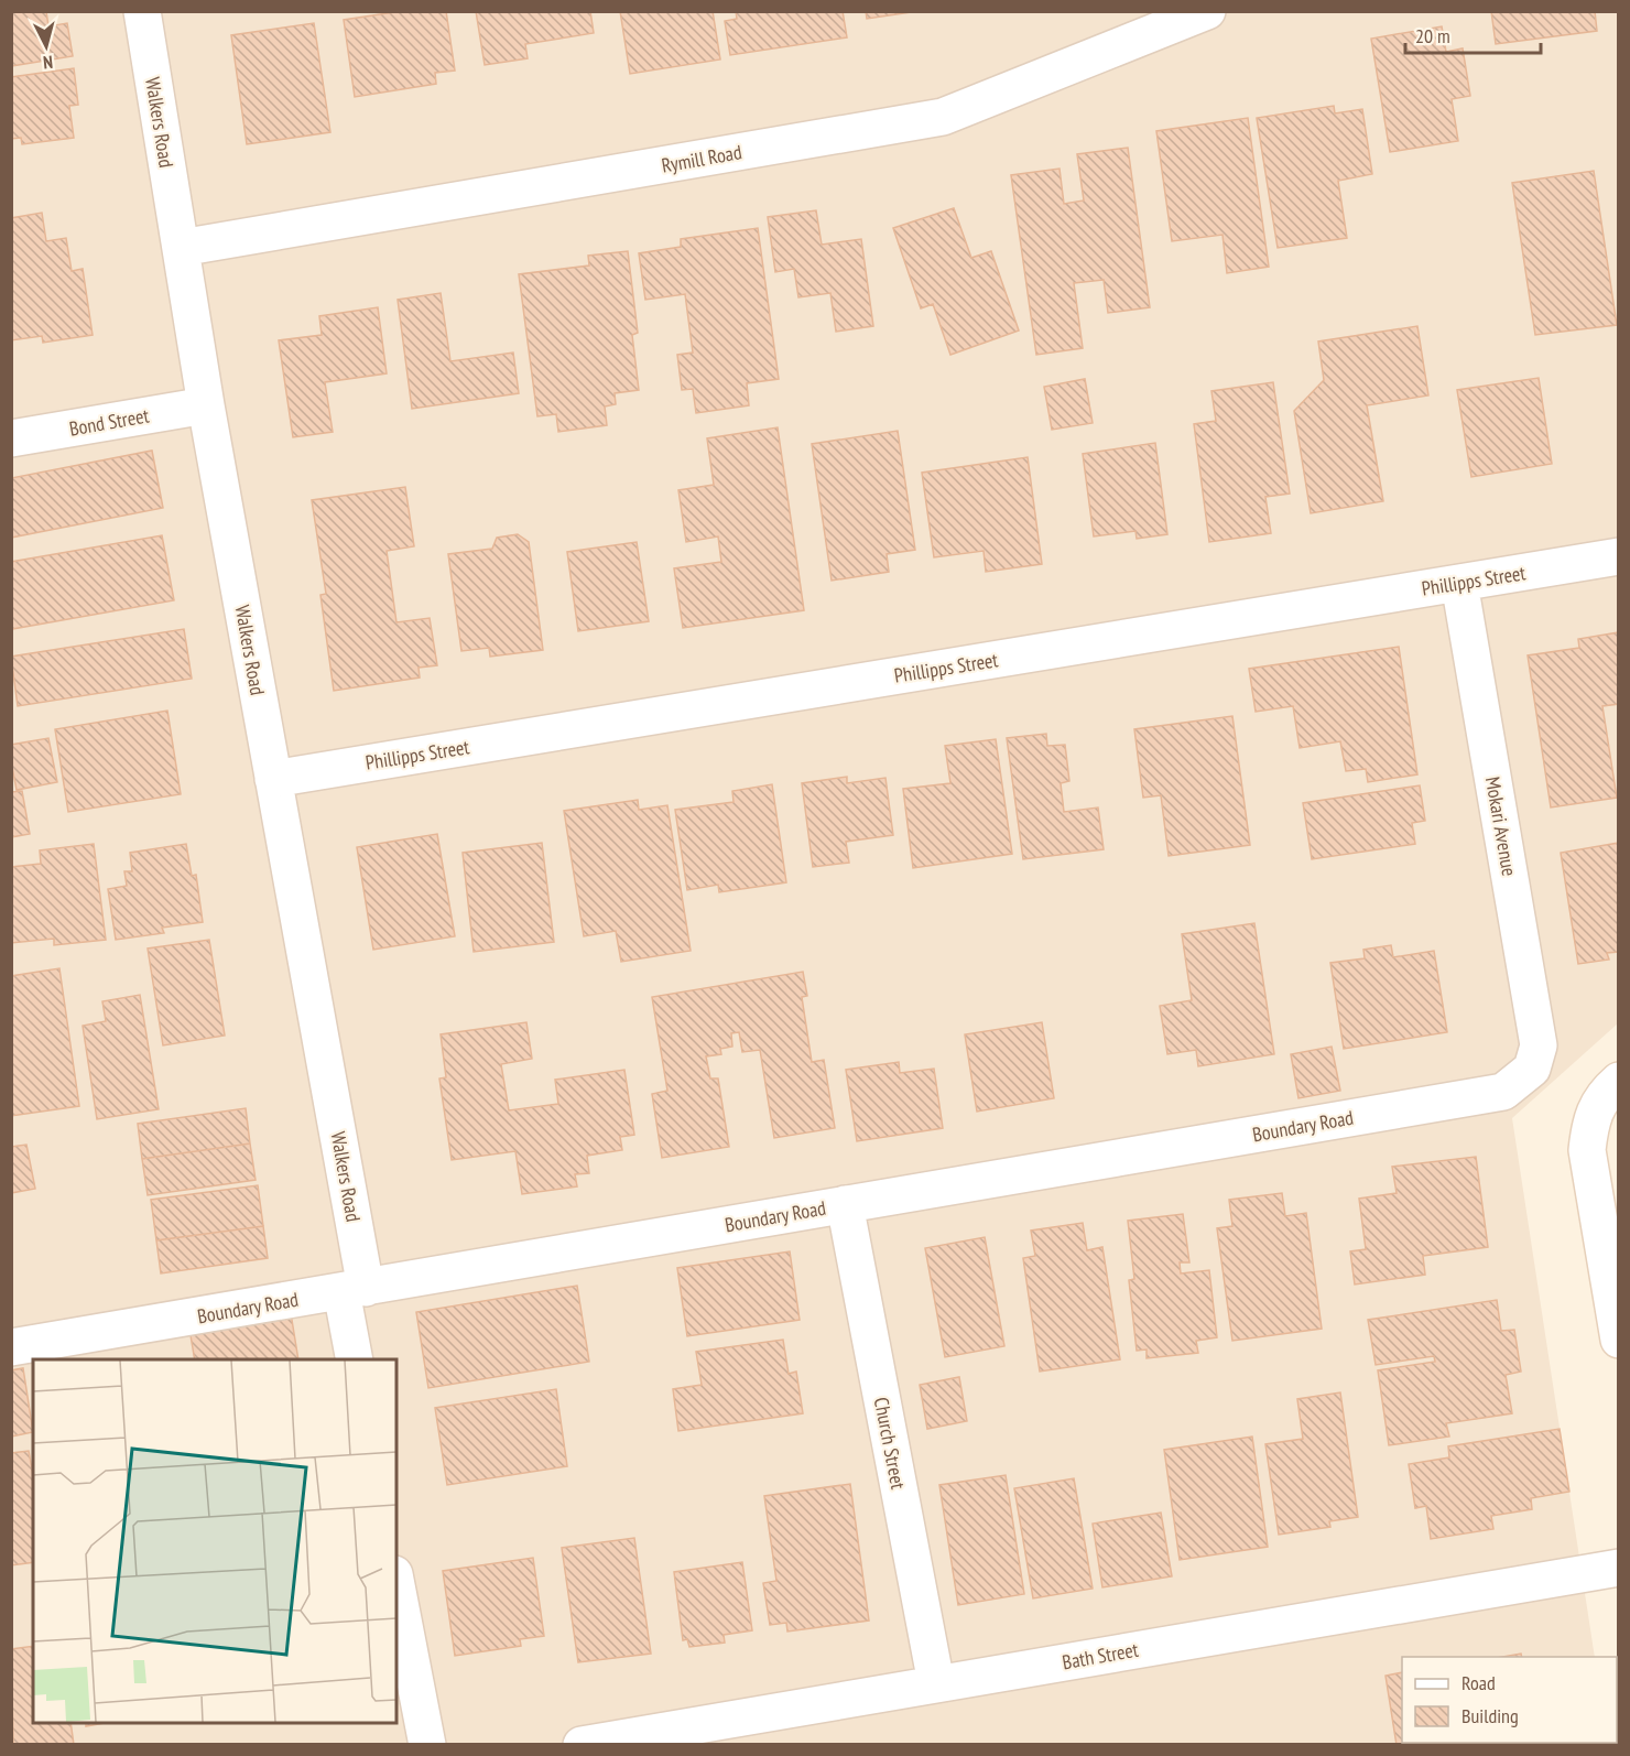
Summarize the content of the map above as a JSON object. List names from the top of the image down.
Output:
{
  "streets": {
    "street": [
      "Walkers Road",
      "Rymill Road",
      "Bond Street",
      "Phillipps Street",
      "Mokari Avenue",
      "Boundary Road",
      "Church Street",
      "Bath Street"
    ]
  },
  "crossings": [
    ["Walkers Road", "Rymill Road"],
    ["Walkers Road", "Bond Street"],
    ["Walkers Road", "Phillipps Street"],
    ["Walkers Road", "Boundary Road"],
    ["Phillipps Street", "Mokari Avenue"],
    ["Mokari Avenue", "Boundary Road"],
    ["Boundary Road", "Church Street"],
    ["Church Street", "Bath Street"]
  ],
  "legend": ["Road", "Building"],
  "scale_bar": "20 m",
  "north": "bottom"
}
